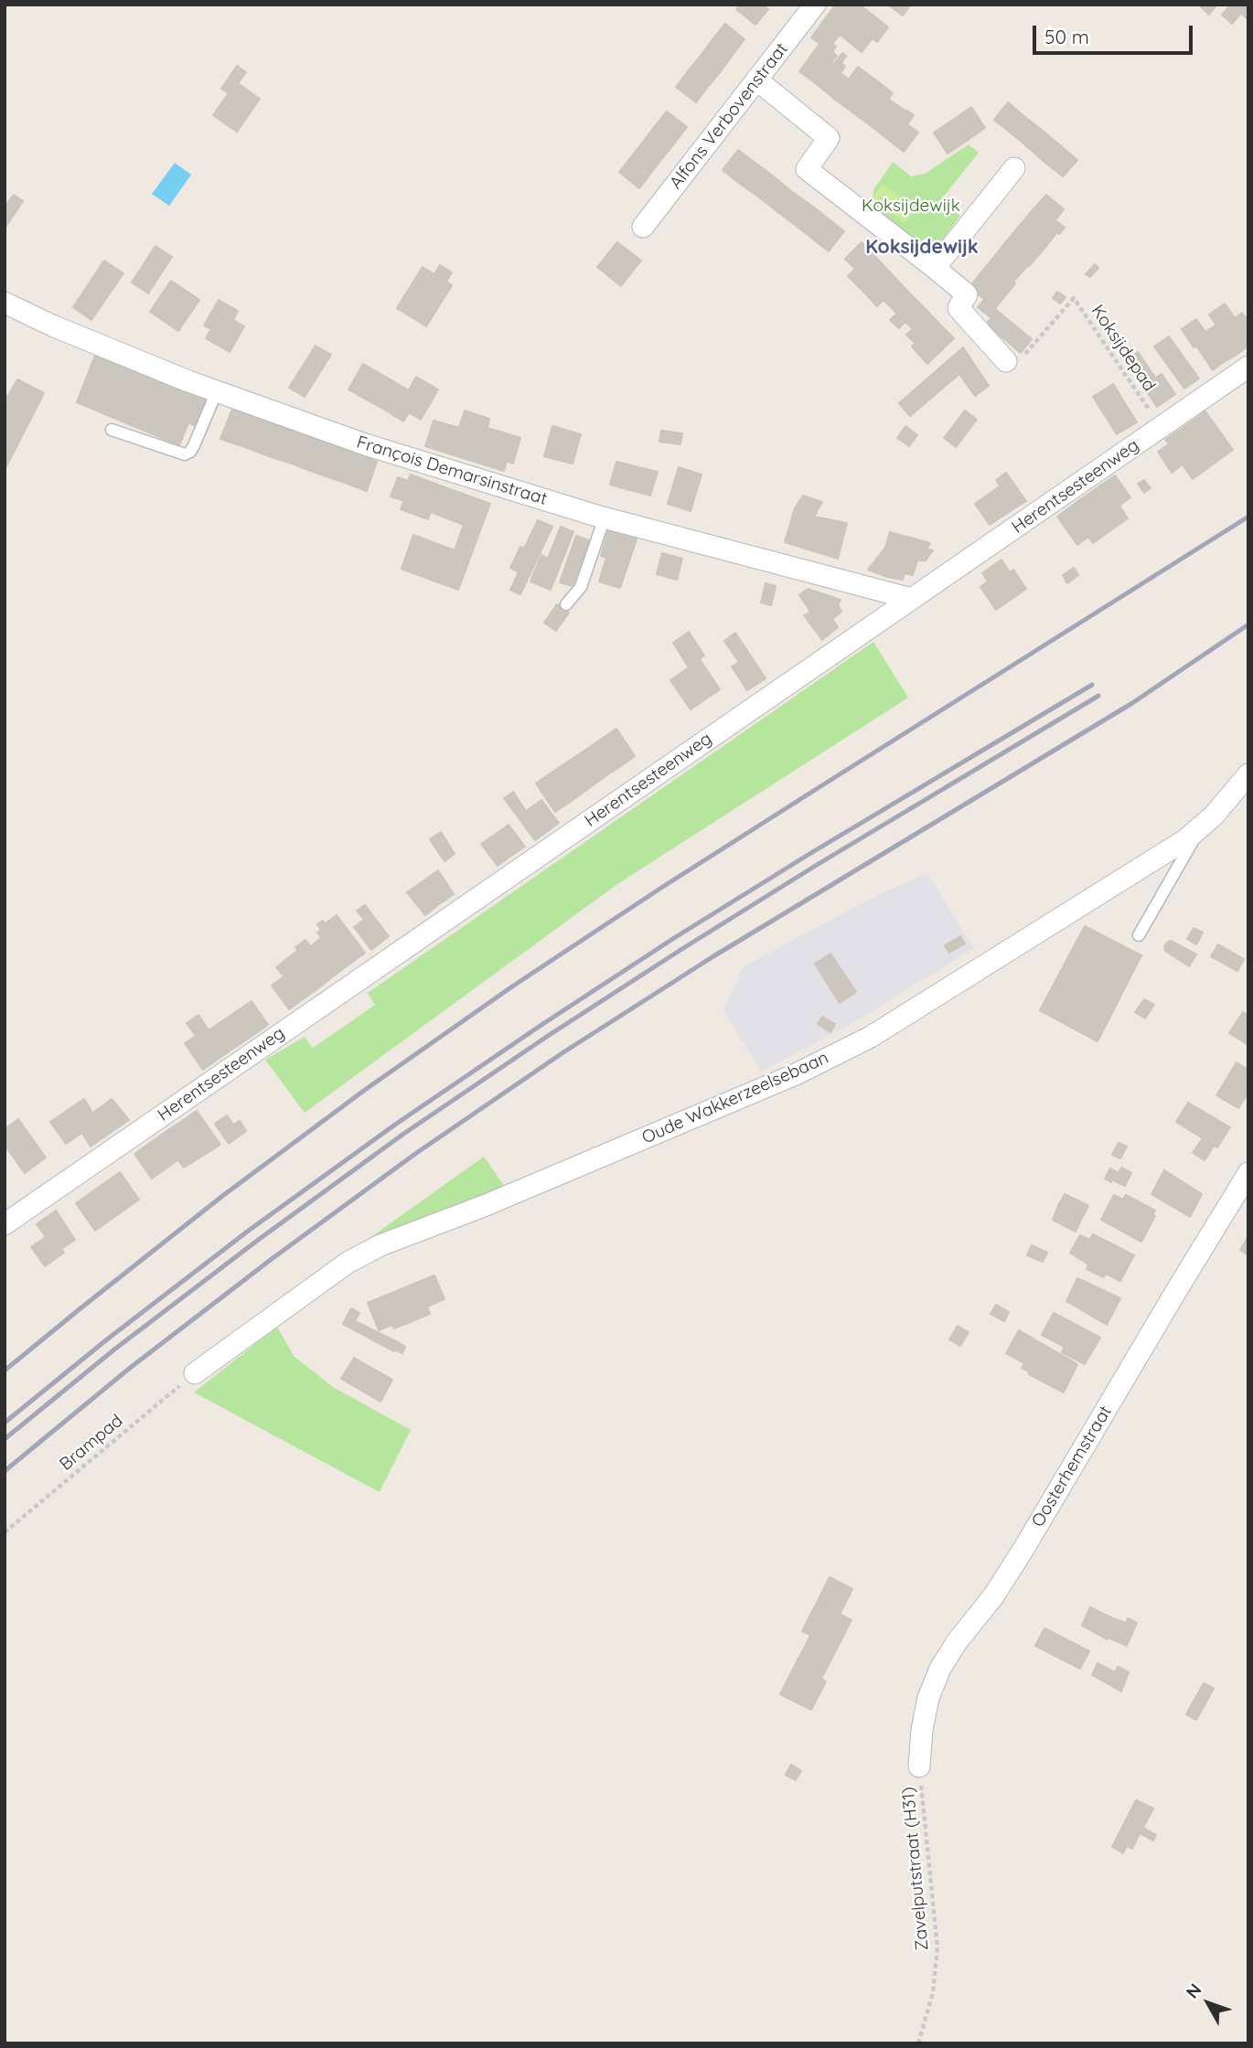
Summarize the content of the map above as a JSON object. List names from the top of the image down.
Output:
{
  "streets": {
    "street": [
      "Alfons Verbovenstraat",
      "François Demarsinstraat",
      "Herentsesteenweg",
      "Oude Wakkerzeelsebaan",
      "Oosterhemstraat"
    ],
    "path": ["Koksijdepad", "Brampad", "Zavelputstraat (H31)"]
  },
  "crossings": [
    ["Koksijdepad", "Herentsesteenweg"],
    ["François Demarsinstraat", "Herentsesteenweg"],
    ["Oude Wakkerzeelsebaan", "Brampad"],
    ["Oosterhemstraat", "Zavelputstraat (H31)"]
  ],
  "districts": ["Koksijdewijk"],
  "parks": ["Koksijdewijk"],
  "scale_bar": "50 m",
  "north": "top left"
}
